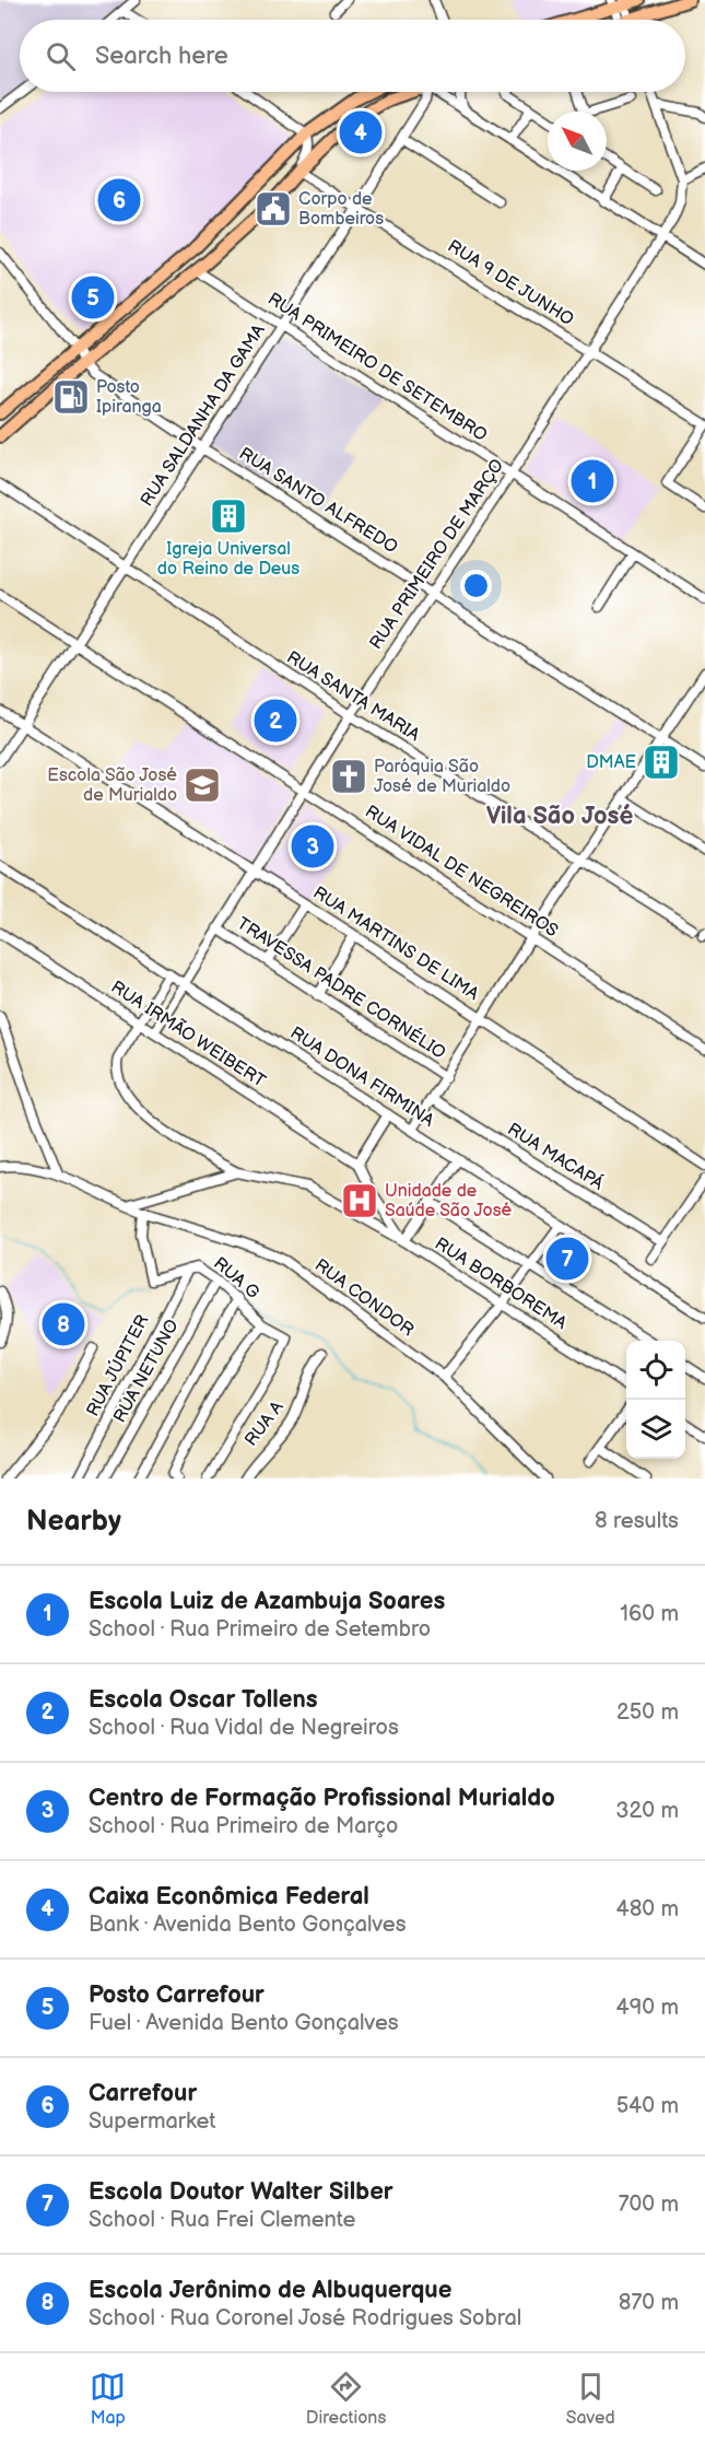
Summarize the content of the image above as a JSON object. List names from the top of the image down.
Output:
{
  "streets": {
    "street": [
      "RUA 9 DE JUNHO",
      "RUA PRIMEIRO DE SETEMBRO",
      "RUA SALDANHA DA GAMA",
      "RUA SANTO ALFREDO",
      "RUA PRIMEIRO DE MARÇO",
      "RUA SANTA MARIA",
      "RUA VIDAL DE NEGREIROS",
      "RUA MARTINS DE LIMA",
      "TRAVESSA PADRE CORNÉLIO",
      "RUA IRMÃO WEIBERT",
      "RUA DONA FIRMINA",
      "RUA MACAPÁ",
      "RUA G",
      "RUA BORBOREMA",
      "RUA CONDOR",
      "RUA JÚPITER",
      "RUA NETUNO",
      "RUA A"
    ]
  },
  "crossings": [
    ["RUA 9 DE JUNHO", "RUA SALDANHA DA GAMA"],
    ["RUA 9 DE JUNHO", "RUA PRIMEIRO DE MARÇO"],
    ["RUA PRIMEIRO DE SETEMBRO", "RUA SALDANHA DA GAMA"],
    ["RUA PRIMEIRO DE SETEMBRO", "RUA PRIMEIRO DE MARÇO"],
    ["RUA SALDANHA DA GAMA", "RUA SANTO ALFREDO"],
    ["RUA SALDANHA DA GAMA", "RUA SANTA MARIA"],
    ["RUA SALDANHA DA GAMA", "RUA VIDAL DE NEGREIROS"],
    ["RUA SALDANHA DA GAMA", "RUA MARTINS DE LIMA"],
    ["RUA SANTO ALFREDO", "RUA PRIMEIRO DE MARÇO"],
    ["RUA PRIMEIRO DE MARÇO", "RUA SANTA MARIA"],
    ["RUA PRIMEIRO DE MARÇO", "RUA VIDAL DE NEGREIROS"],
    ["RUA PRIMEIRO DE MARÇO", "RUA MARTINS DE LIMA"],
    ["RUA PRIMEIRO DE MARÇO", "TRAVESSA PADRE CORNÉLIO"],
    ["RUA PRIMEIRO DE MARÇO", "RUA IRMÃO WEIBERT"],
    ["RUA PRIMEIRO DE MARÇO", "RUA DONA FIRMINA"],
    ["RUA G", "RUA CONDOR"],
    ["RUA G", "RUA JÚPITER"],
    ["RUA G", "RUA NETUNO"],
    ["RUA BORBOREMA", "RUA CONDOR"]
  ],
  "districts": ["Vila São José"],
  "places": {
    "public building": ["Corpo de Bombeiros"],
    "fuel station": ["Posto Ipiranga"],
    "building": ["Igreja Universal do Reino de Deus", "DMAE"],
    "church": ["Paróquia São José de Murialdo"],
    "school or university": ["Escola São José de Murialdo"],
    "hospital": ["Unidade de Saúde São José"]
  },
  "north": "top left",
  "page": {
    "search": "Search here",
    "pins": [
      "4",
      "6",
      "5",
      "1",
      "2",
      "3",
      "7",
      "8"
    ],
    "heading": ["Nearby", "8 results"],
    "list": [
      {
        "mark": "1",
        "name": "Escola Luiz de Azambuja Soares",
        "note": "School · Rua Primeiro de Setembro",
        "value": "160 m"
      },
      {
        "mark": "2",
        "name": "Escola Oscar Tollens",
        "note": "School · Rua Vidal de Negreiros",
        "value": "250 m"
      },
      {
        "mark": "3",
        "name": "Centro de Formação Profissional Murialdo",
        "note": "School · Rua Primeiro de Março",
        "value": "320 m"
      },
      {
        "mark": "4",
        "name": "Caixa Econômica Federal",
        "note": "Bank · Avenida Bento Gonçalves",
        "value": "480 m"
      },
      {
        "mark": "5",
        "name": "Posto Carrefour",
        "note": "Fuel · Avenida Bento Gonçalves",
        "value": "490 m"
      },
      {
        "mark": "6",
        "name": "Carrefour",
        "note": "Supermarket",
        "value": "540 m"
      },
      {
        "mark": "7",
        "name": "Escola Doutor Walter Silber",
        "note": "School · Rua Frei Clemente",
        "value": "700 m"
      },
      {
        "mark": "8",
        "name": "Escola Jerônimo de Albuquerque",
        "note": "School · Rua Coronel José Rodrigues Sobral",
        "value": "870 m"
      }
    ],
    "nav": ["Map", "Directions", "Saved"]
  }
}
